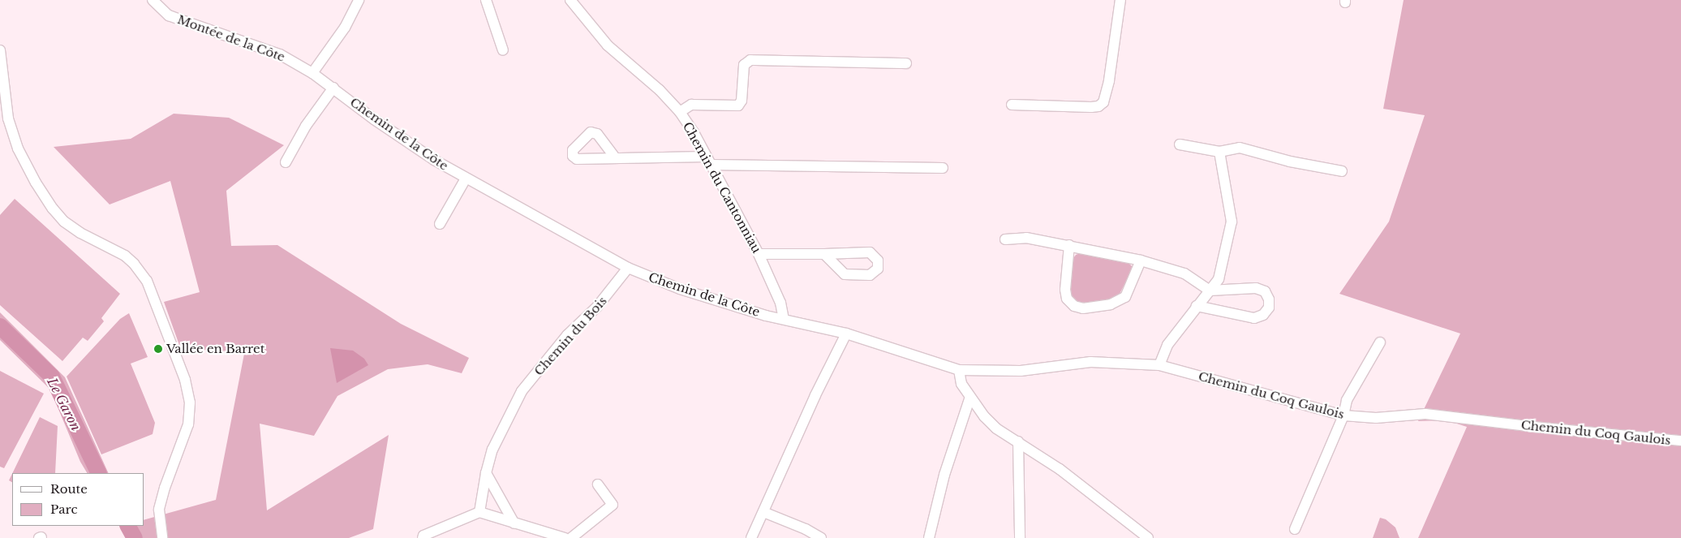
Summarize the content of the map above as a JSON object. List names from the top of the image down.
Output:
{
  "streets": {
    "street": [
      "Montée de la Côte",
      "Chemin de la Côte",
      "Chemin du Cantonniau",
      "Chemin du Bois",
      "Chemin du Coq Gaulois"
    ]
  },
  "crossings": [
    ["Montée de la Côte", "Chemin de la Côte"],
    ["Chemin de la Côte", "Chemin du Cantonniau"],
    ["Chemin de la Côte", "Chemin du Bois"],
    ["Chemin de la Côte", "Chemin du Coq Gaulois"]
  ],
  "water": ["Le Garon"],
  "places": ["Vallée en Barret"],
  "legend": ["Route", "Parc"]
}
